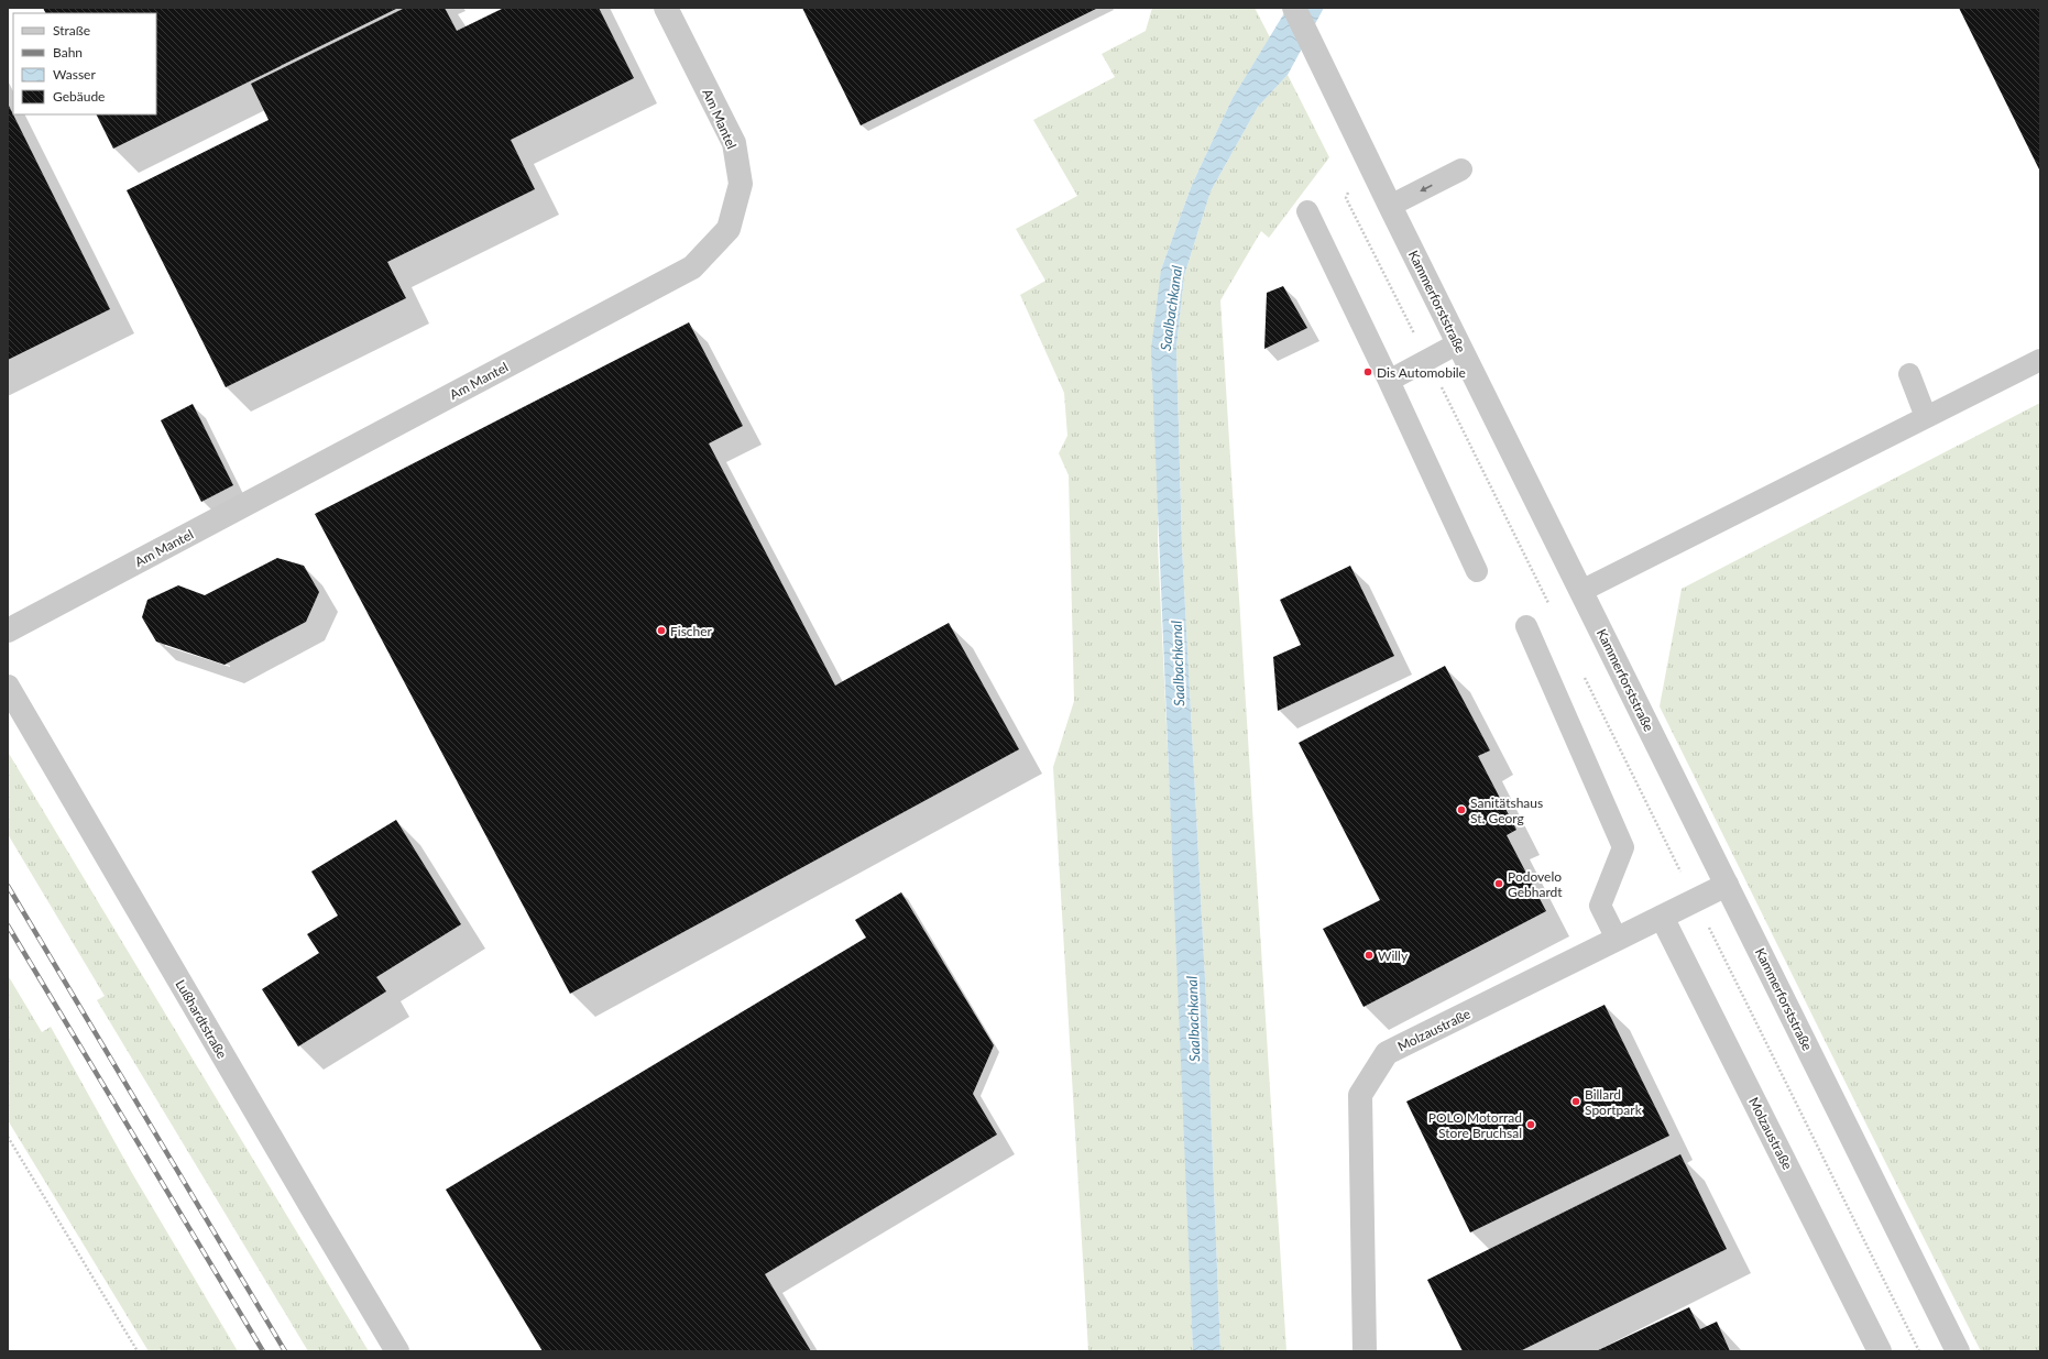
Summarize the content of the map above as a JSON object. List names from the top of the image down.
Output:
{
  "streets": {
    "street": [
      "Am Mantel",
      "Kammerforststraße",
      "Lußhardtstraße",
      "Molzaustraße"
    ]
  },
  "crossings": [
    ["Kammerforststraße", "Molzaustraße"]
  ],
  "water": ["Saalbachkanal"],
  "places": [
    "Dis Automobile",
    "Fischer",
    "Sanitätshaus St. Georg",
    "Podovelo Gebhardt",
    "Willy",
    "Billard Sportpark",
    "POLO Motorrad Store Bruchsal"
  ],
  "legend": [
    "Straße",
    "Bahn",
    "Wasser",
    "Gebäude"
  ]
}
